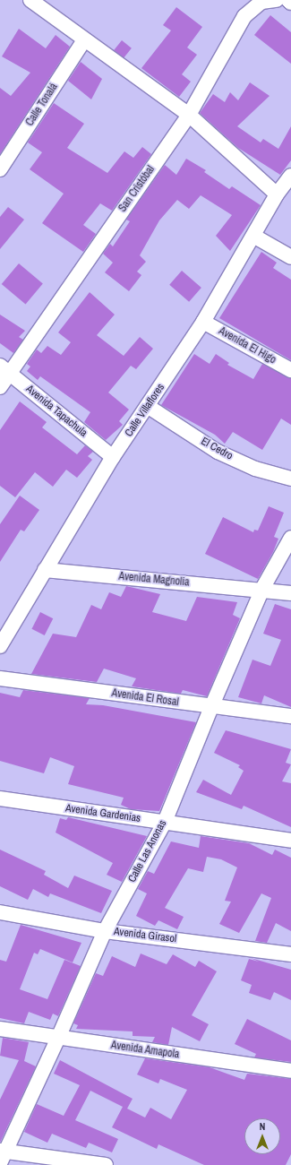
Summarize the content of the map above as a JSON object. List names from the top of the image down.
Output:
{
  "streets": {
    "street": [
      "Calle Tonalá",
      "San Cristóbal",
      "Avenida El Higo",
      "Calle Villaflores",
      "Avenida Tapachula",
      "El Cedro",
      "Avenida Magnolia",
      "Avenida El Rosal",
      "Avenida Gardenias",
      "Calle Las Anonas",
      "Avenida Girasol",
      "Avenida Amapola"
    ]
  },
  "crossings": [
    ["San Cristóbal", "Avenida Tapachula"],
    ["Avenida El Higo", "Calle Villaflores"],
    ["Calle Villaflores", "Avenida Tapachula"],
    ["Calle Villaflores", "El Cedro"],
    ["Calle Villaflores", "Avenida Magnolia"],
    ["Avenida Magnolia", "Calle Las Anonas"],
    ["Avenida El Rosal", "Calle Las Anonas"],
    ["Avenida Gardenias", "Calle Las Anonas"],
    ["Calle Las Anonas", "Avenida Girasol"],
    ["Calle Las Anonas", "Avenida Amapola"]
  ],
  "north": "top"
}
